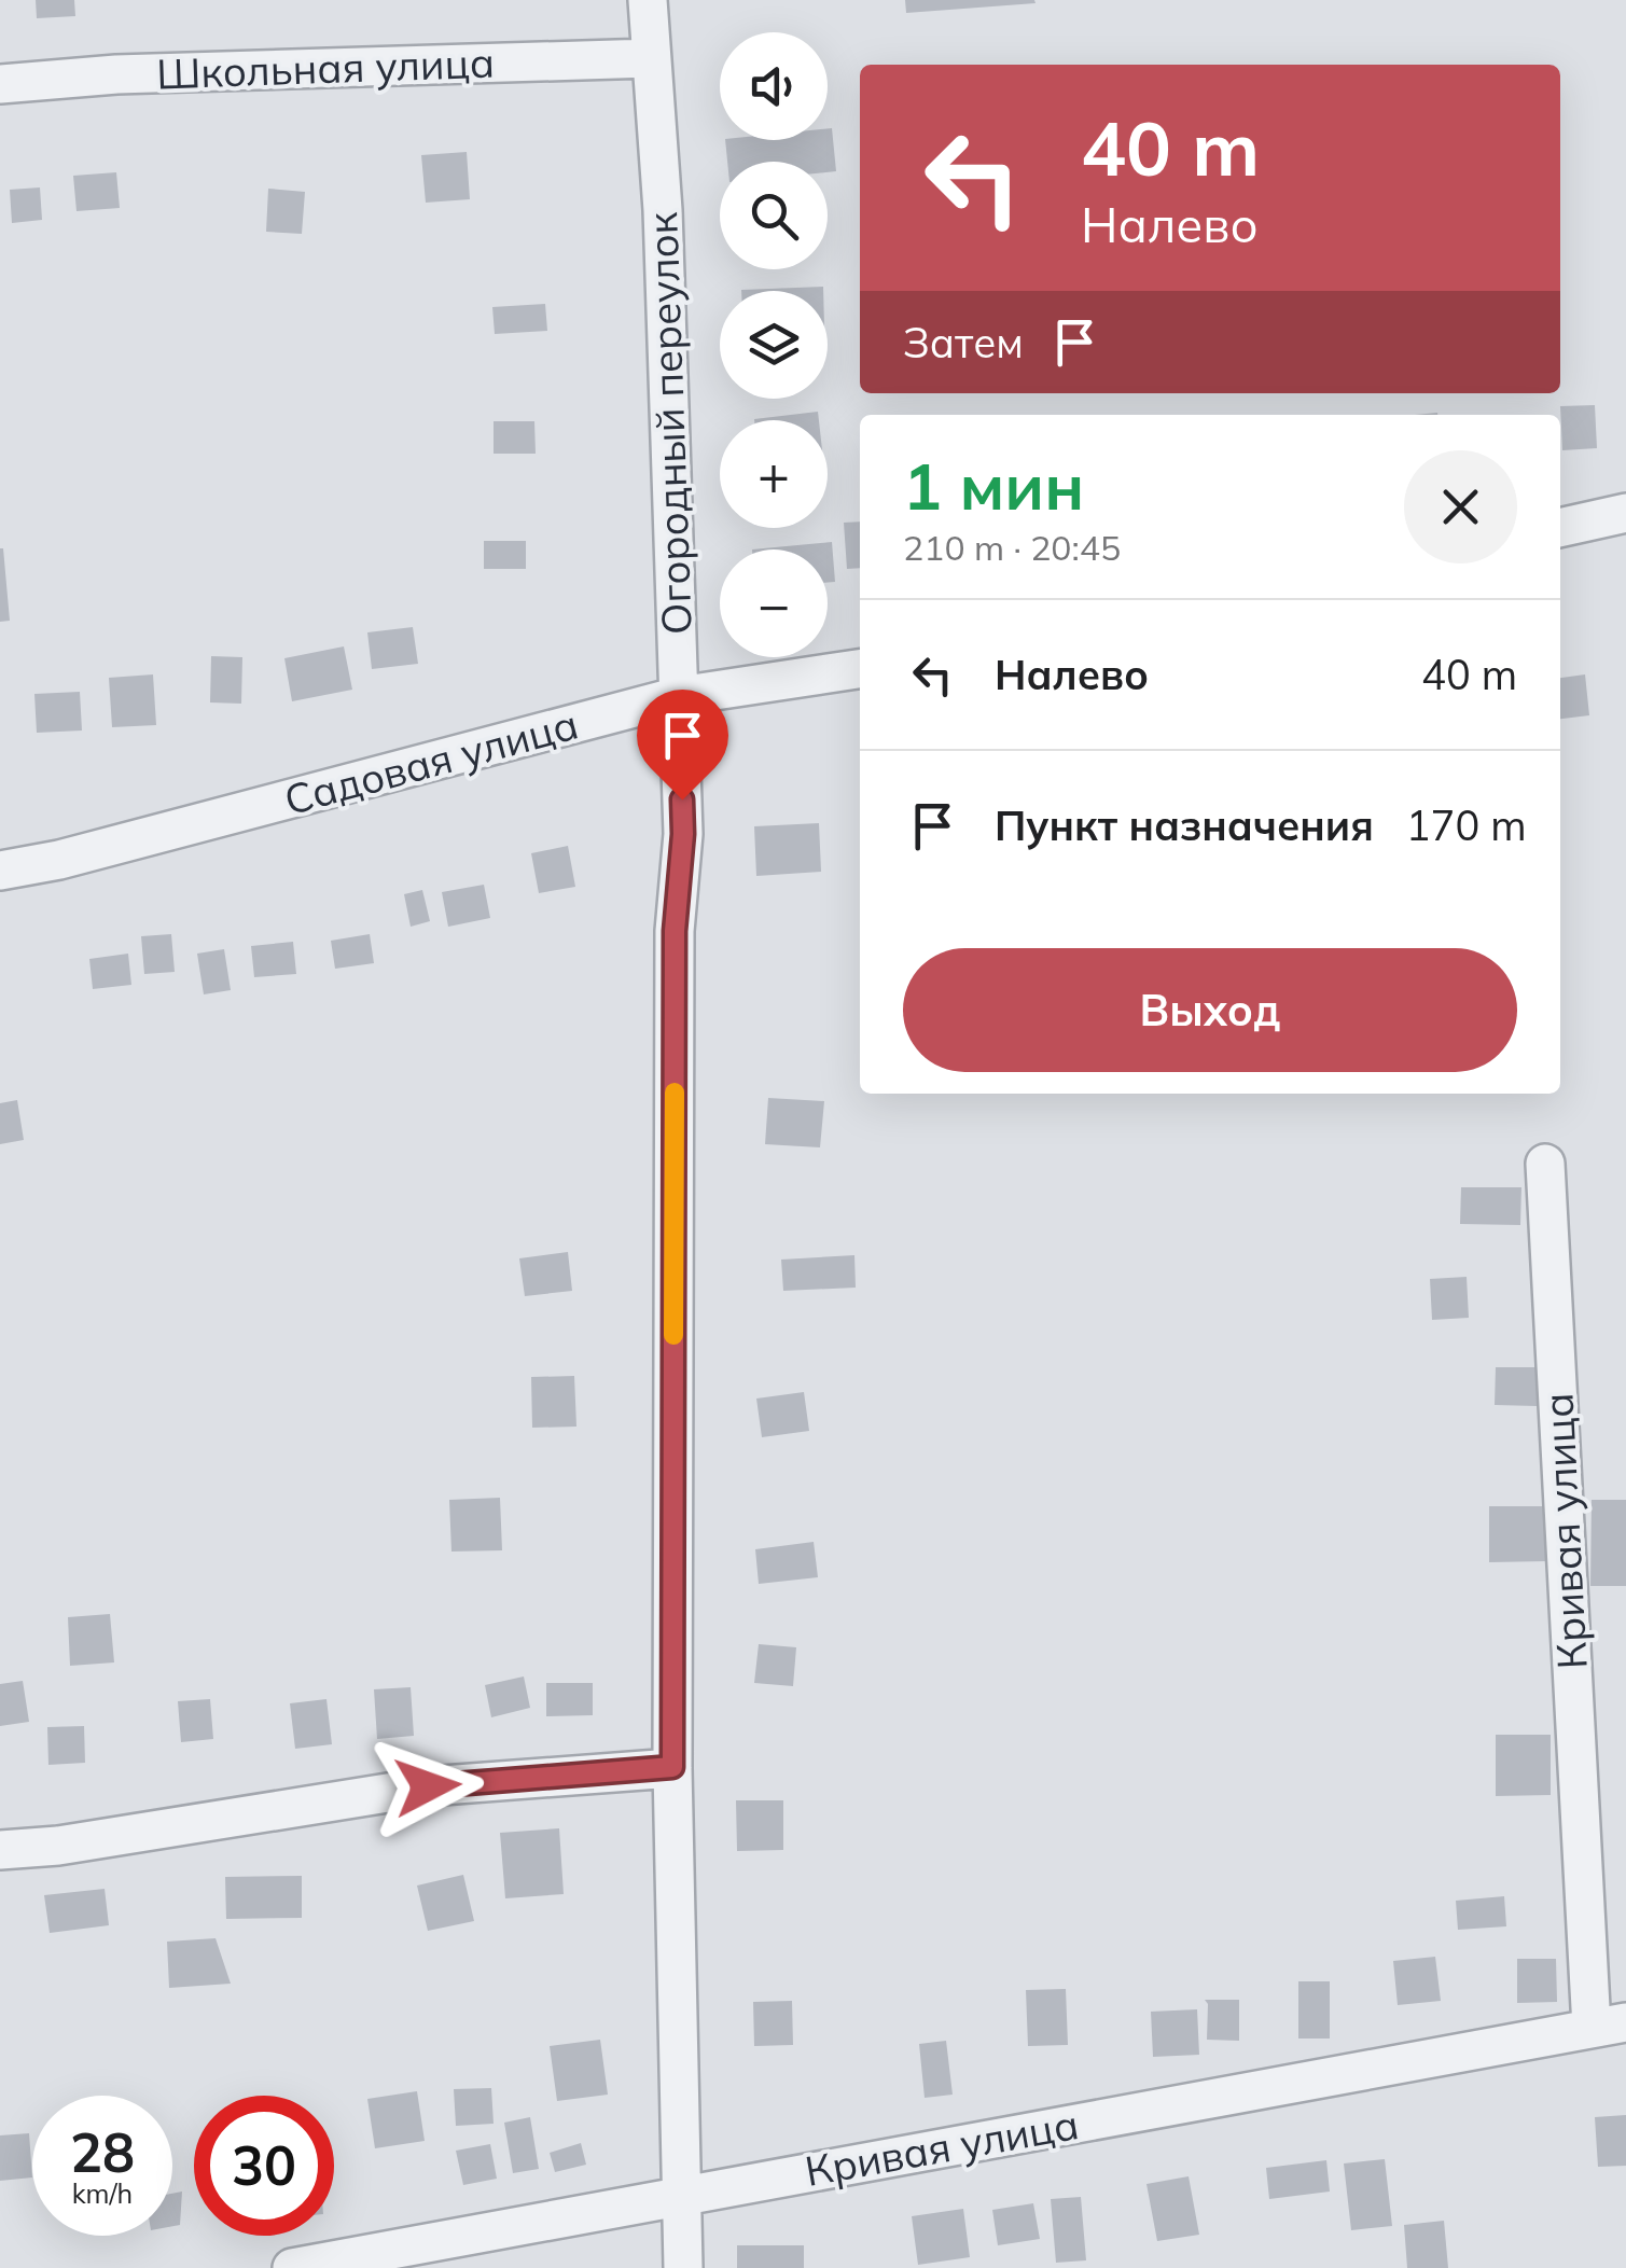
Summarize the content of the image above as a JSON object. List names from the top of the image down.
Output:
{
  "streets": {
    "street": [
      "Школьная улица",
      "Огородный переулок",
      "Садовая улица",
      "Кривая улица"
    ]
  },
  "crossings": [
    ["Школьная улица", "Огородный переулок"],
    ["Огородный переулок", "Садовая улица"],
    ["Огородный переулок", "Кривая улица"]
  ],
  "page": {
    "map_buttons": ["+", "−"],
    "turn": ["40 m", "Налево"],
    "then": "Затем",
    "heading": ["1 мин", "210 m · 20:45"],
    "list": [
      {
        "name": "Налево",
        "value": "40 m"
      },
      {
        "name": "Пункт назначения",
        "value": "170 m"
      }
    ],
    "buttons": "Выход",
    "speed": "28 km/h",
    "limit": "30"
  }
}
